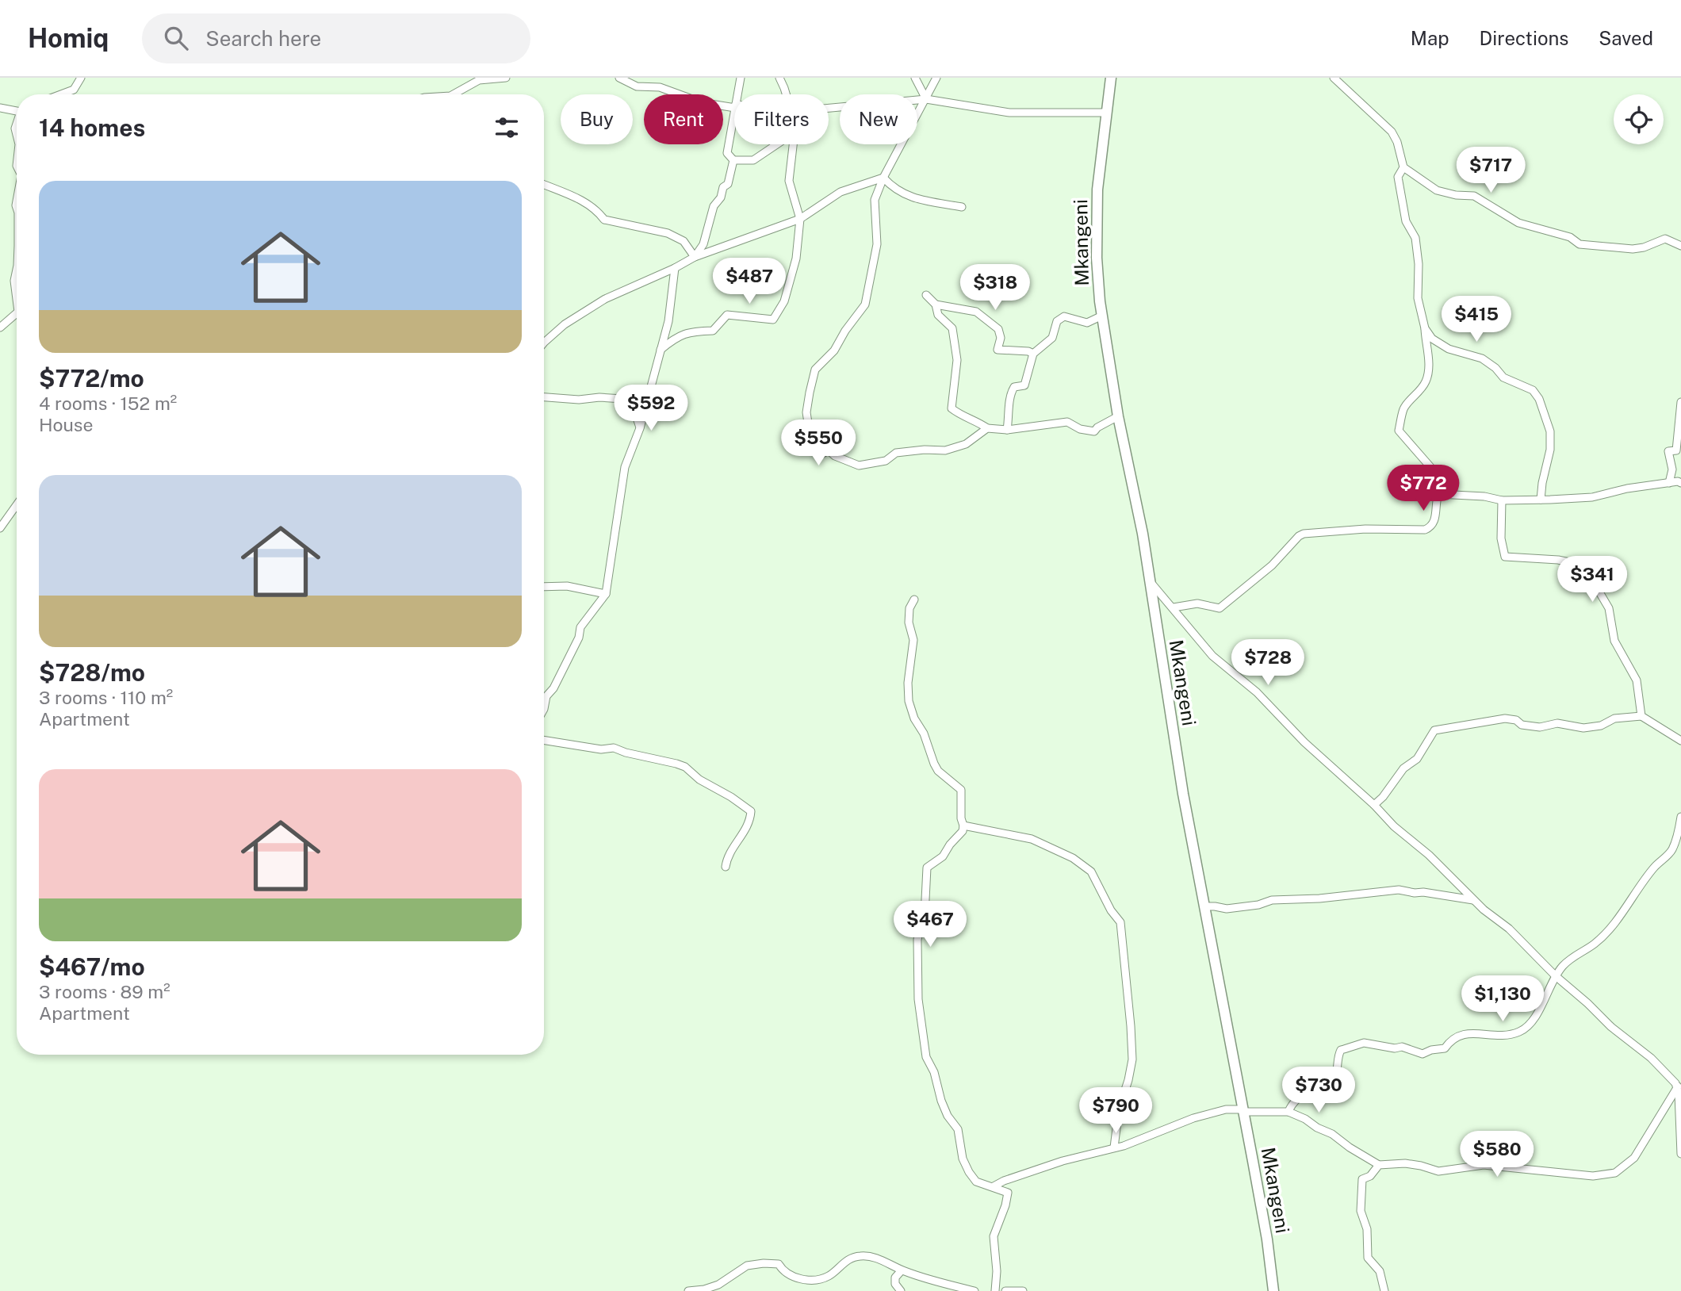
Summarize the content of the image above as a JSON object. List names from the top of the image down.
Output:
{
  "streets": {
    "street": ["Mkangeni"]
  },
  "page": {
    "header": "Homiq",
    "search": "Search here",
    "nav": ["Map", "Directions", "Saved"],
    "chip": [
      "Buy",
      "Rent",
      "Filters",
      "New"
    ],
    "heading": "14 homes",
    "price": [
      "$717",
      "$487",
      "$318",
      "$415",
      "$592",
      "$550",
      "$772",
      "$341",
      "$728",
      "$467",
      "$1,130",
      "$730",
      "$790",
      "$580"
    ],
    "list": [
      {
        "name": "$772/mo",
        "note": "4 rooms · 152 m² · House"
      },
      {
        "name": "$728/mo",
        "note": "3 rooms · 110 m² · Apartment"
      },
      {
        "name": "$467/mo",
        "note": "3 rooms · 89 m² · Apartment"
      }
    ]
  }
}
